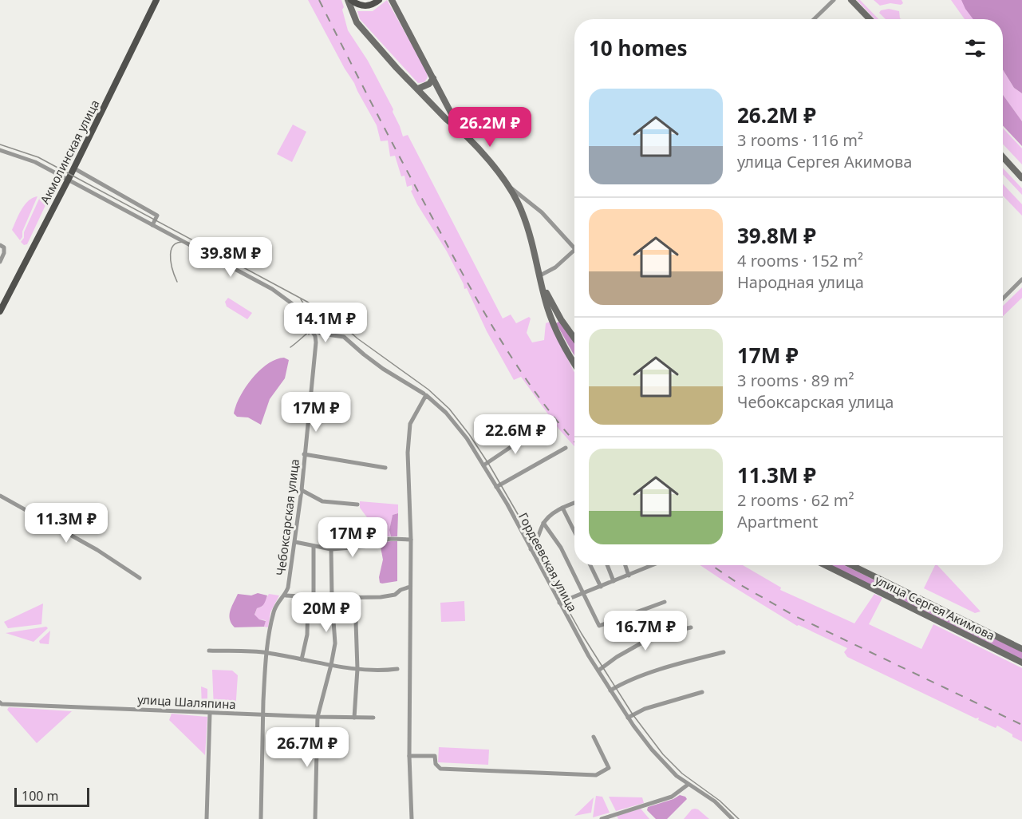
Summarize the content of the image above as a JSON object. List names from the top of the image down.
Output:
{
  "streets": {
    "main road": ["Акмолинская улица", "улица Сергея Акимова"],
    "street": ["Чебоксарская улица", "Гордеевская улица", "улица Шаляпина"]
  },
  "crossings": [
    ["Акмолинская улица", "Чебоксарская улица"],
    ["Чебоксарская улица", "Гордеевская улица"],
    ["Чебоксарская улица", "улица Шаляпина"]
  ],
  "scale_bar": "100 m",
  "page": {
    "heading": "10 homes",
    "list": [
      {
        "name": "26.2M ₽",
        "note": "3 rooms · 116 m² · улица Сергея Акимова"
      },
      {
        "name": "39.8M ₽",
        "note": "4 rooms · 152 m² · Народная улица"
      },
      {
        "name": "17M ₽",
        "note": "3 rooms · 89 m² · Чебоксарская улица"
      },
      {
        "name": "11.3M ₽",
        "note": "2 rooms · 62 m² · Apartment"
      }
    ],
    "price": [
      "26.2M ₽",
      "39.8M ₽",
      "14.1M ₽",
      "17M ₽",
      "22.6M ₽",
      "11.3M ₽",
      "17M ₽",
      "20M ₽",
      "16.7M ₽",
      "26.7M ₽"
    ],
    "scale": "100 m"
  }
}
